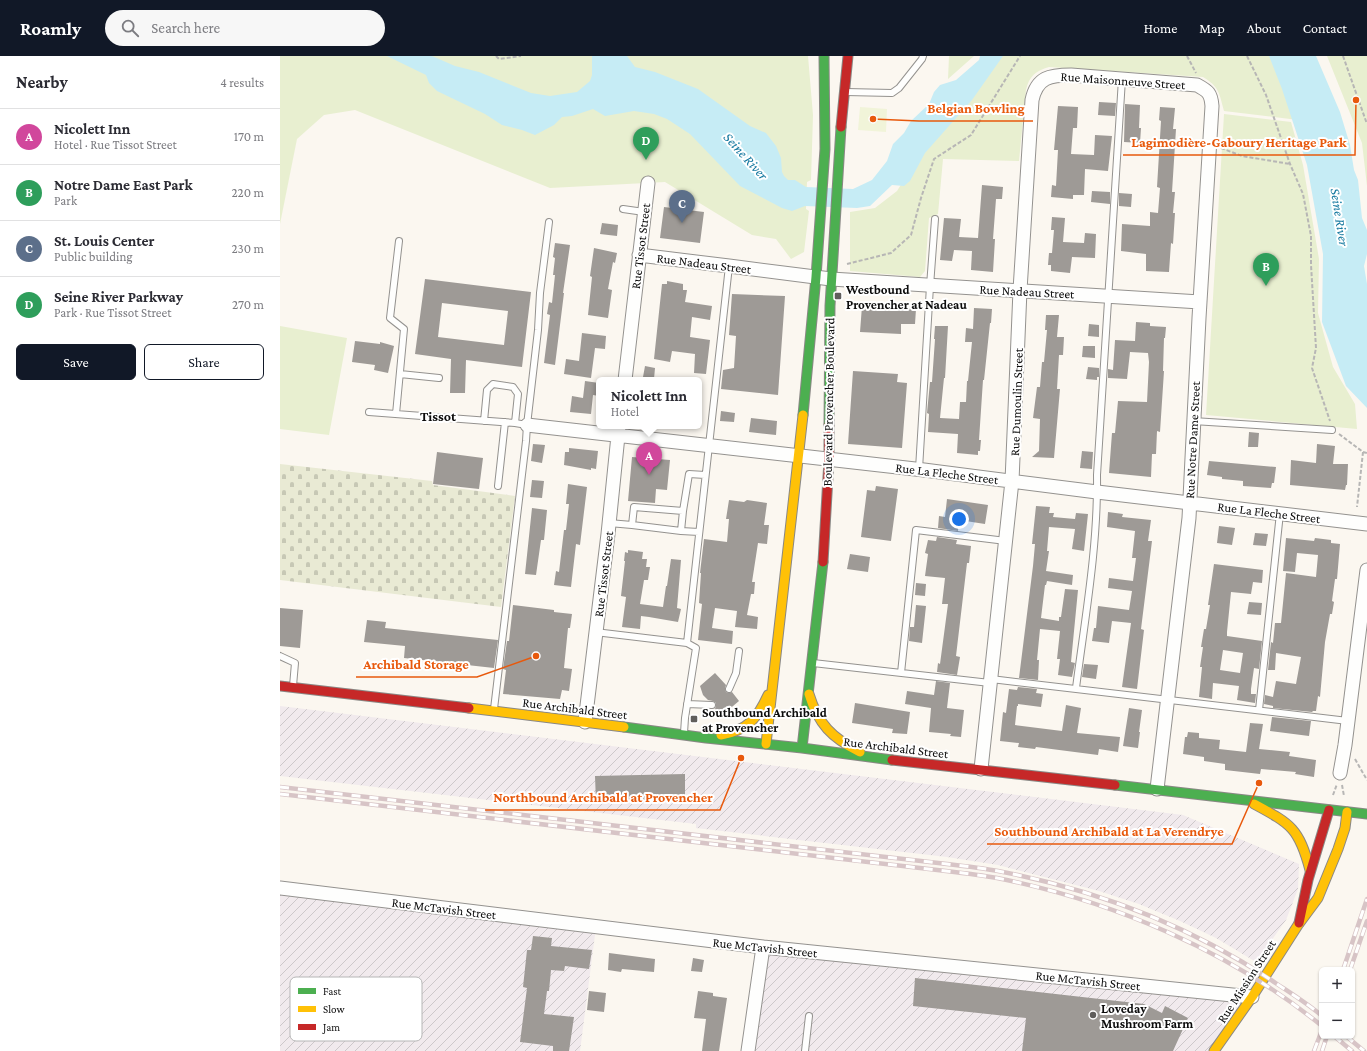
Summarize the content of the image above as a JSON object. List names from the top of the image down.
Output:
{
  "streets": {
    "main road": ["Boulevard Provencher Boulevard", "Rue Archibald Street", "Rue Mission Street"],
    "street": [
      "Rue Maisonneuve Street",
      "Rue Tissot Street",
      "Rue Nadeau Street",
      "Rue Dumoulin Street",
      "Rue Notre Dame Street",
      "Rue La Fleche Street",
      "Rue McTavish Street"
    ]
  },
  "crossings": [
    ["Rue Maisonneuve Street", "Rue Dumoulin Street"],
    ["Rue Maisonneuve Street", "Rue Notre Dame Street"],
    ["Rue Tissot Street", "Rue Nadeau Street"],
    ["Rue Tissot Street", "Rue La Fleche Street"],
    ["Rue Tissot Street", "Rue Archibald Street"],
    ["Rue Nadeau Street", "Boulevard Provencher Boulevard"],
    ["Rue Nadeau Street", "Rue Dumoulin Street"],
    ["Rue Nadeau Street", "Rue Notre Dame Street"],
    ["Boulevard Provencher Boulevard", "Rue La Fleche Street"],
    ["Boulevard Provencher Boulevard", "Rue Archibald Street"],
    ["Rue Dumoulin Street", "Rue La Fleche Street"],
    ["Rue Dumoulin Street", "Rue Archibald Street"],
    ["Rue Notre Dame Street", "Rue La Fleche Street"],
    ["Rue Notre Dame Street", "Rue Archibald Street"],
    ["Rue Archibald Street", "Rue Mission Street"],
    ["Rue McTavish Street", "Rue Mission Street"]
  ],
  "districts": ["Tissot"],
  "water": ["Seine River"],
  "places": {
    "other": [
      "Lagimodière-Gaboury Heritage Park",
      "Belgian Bowling",
      "Archibald Storage",
      "Northbound Archibald at Provencher",
      "Southbound Archibald at La Verendrye",
      "Loveday Mushroom Farm"
    ],
    "transit": ["Westbound Provencher at Nadeau", "Southbound Archibald at Provencher"]
  },
  "legend": ["Fast", "Slow", "Jam"],
  "page": {
    "header": "Roamly",
    "search": "Search here",
    "nav": [
      "Home",
      "Map",
      "About",
      "Contact"
    ],
    "heading": ["Nearby", "4 results"],
    "list": [
      {
        "mark": "A",
        "name": "Nicolett Inn",
        "note": "Hotel · Rue Tissot Street",
        "value": "170 m"
      },
      {
        "mark": "B",
        "name": "Notre Dame East Park",
        "note": "Park",
        "value": "220 m"
      },
      {
        "mark": "C",
        "name": "St. Louis Center",
        "note": "Public building",
        "value": "230 m"
      },
      {
        "mark": "D",
        "name": "Seine River Parkway",
        "note": "Park · Rue Tissot Street",
        "value": "270 m"
      }
    ],
    "pins": [
      "D",
      "C",
      "B",
      "A"
    ],
    "buttons": ["Save", "Share"],
    "popup": ["Nicolett Inn", "Hotel"],
    "map_buttons": ["+", "−"]
  }
}
